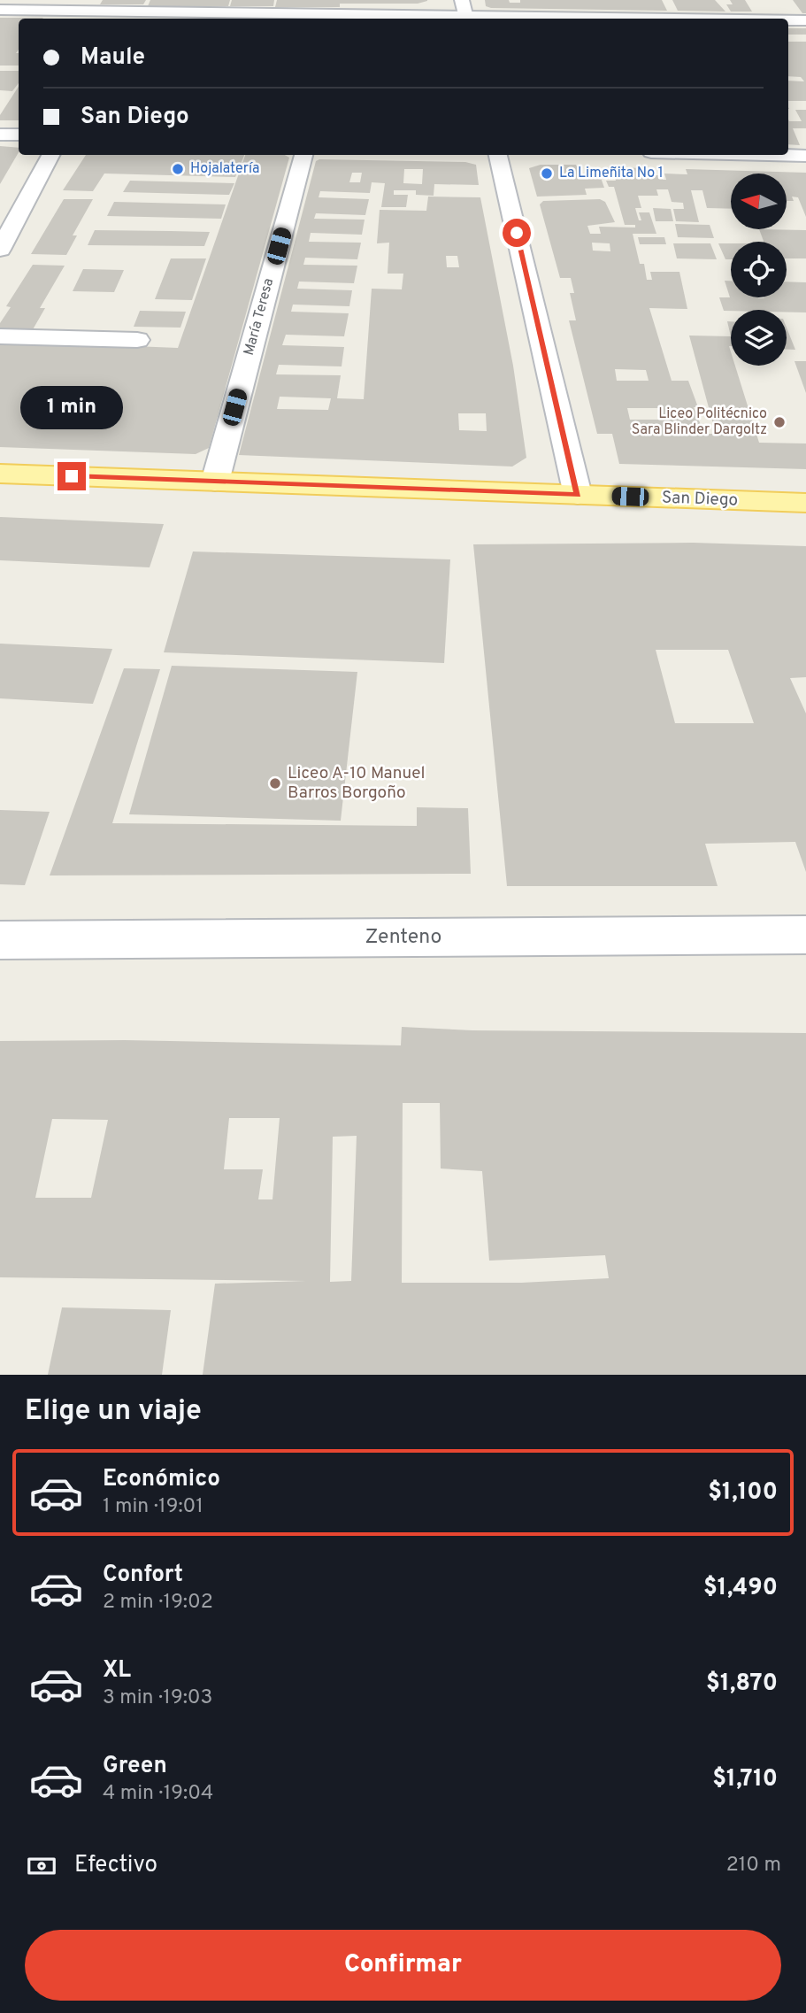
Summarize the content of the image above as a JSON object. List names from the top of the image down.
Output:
{
  "streets": {
    "main road": ["San Diego"],
    "street": ["María Teresa", "Zenteno"]
  },
  "crossings": [
    ["María Teresa", "San Diego"]
  ],
  "places": [
    "Hojalatería",
    "La Limeñita No 1",
    "Liceo Politécnico Sara Blinder Dargoltz",
    "Liceo A-10 Manuel Barros Borgoño"
  ],
  "north": "left",
  "page": {
    "banner": ["Maule", "San Diego"],
    "bubble": "1 min",
    "heading": "Elige un viaje",
    "list": [
      {
        "name": "Económico",
        "note": "1 min · 19:01",
        "value": "$1,100"
      },
      {
        "name": "Confort",
        "note": "2 min · 19:02",
        "value": "$1,490"
      },
      {
        "name": "XL",
        "note": "3 min · 19:03",
        "value": "$1,870"
      },
      {
        "name": "Green",
        "note": "4 min · 19:04",
        "value": "$1,710"
      }
    ],
    "pay": ["Efectivo", "210 m"],
    "buttons": "Confirmar"
  }
}
